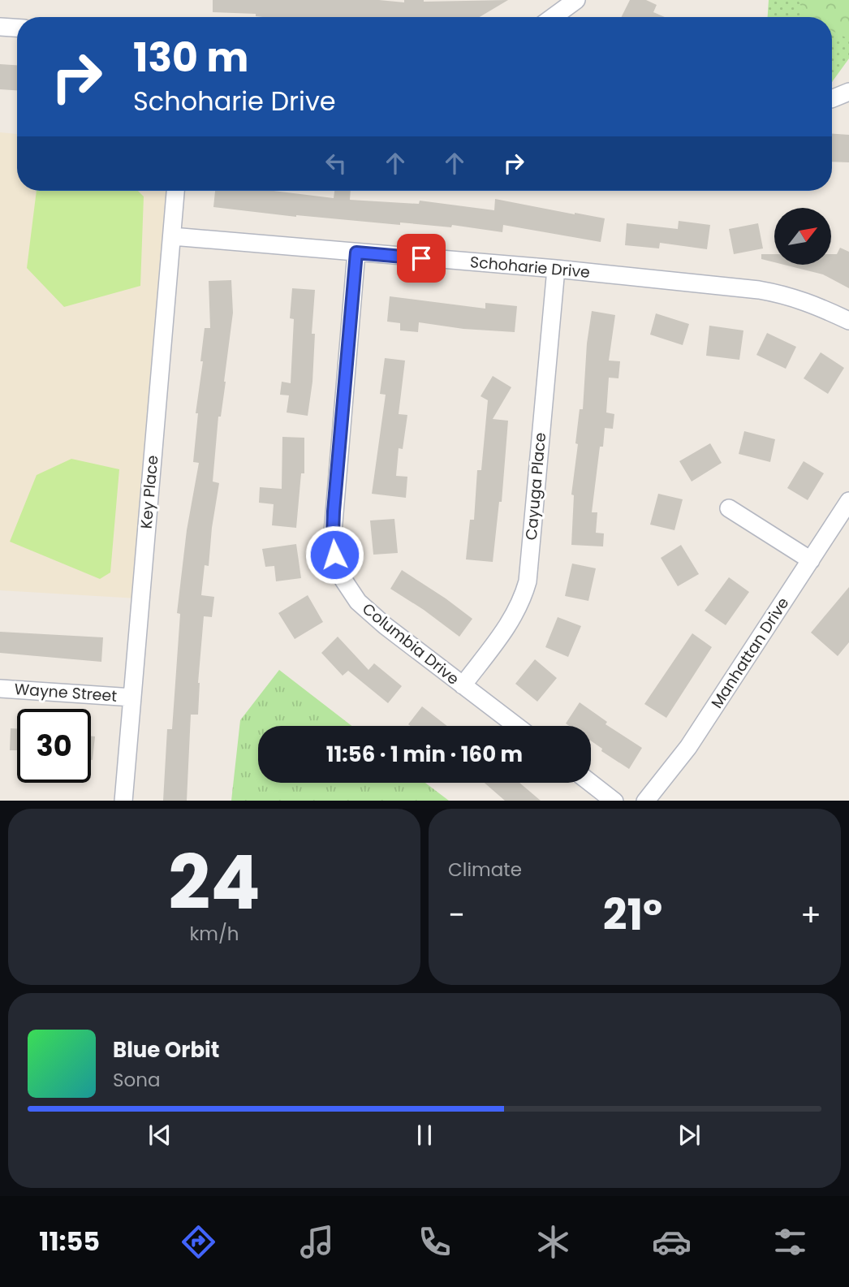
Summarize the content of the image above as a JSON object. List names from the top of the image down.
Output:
{
  "streets": {
    "street": [
      "Schoharie Drive",
      "Cayuga Place",
      "Key Place",
      "Columbia Drive",
      "Manhattan Drive",
      "Wayne Street"
    ]
  },
  "crossings": [
    ["Schoharie Drive", "Cayuga Place"],
    ["Schoharie Drive", "Key Place"],
    ["Schoharie Drive", "Columbia Drive"],
    ["Cayuga Place", "Columbia Drive"],
    ["Key Place", "Wayne Street"]
  ],
  "north": "top right",
  "page": {
    "turn": ["130 m", "Schoharie Drive"],
    "limit": "30",
    "trip": "11:56 · 1 min · 160 m",
    "tile": [
      ["24", "km/h"],
      "Climate"
    ],
    "heat": ["−", "21°", "+"],
    "song": ["Blue Orbit", "Sona"],
    "tabs": "11:55"
  }
}
